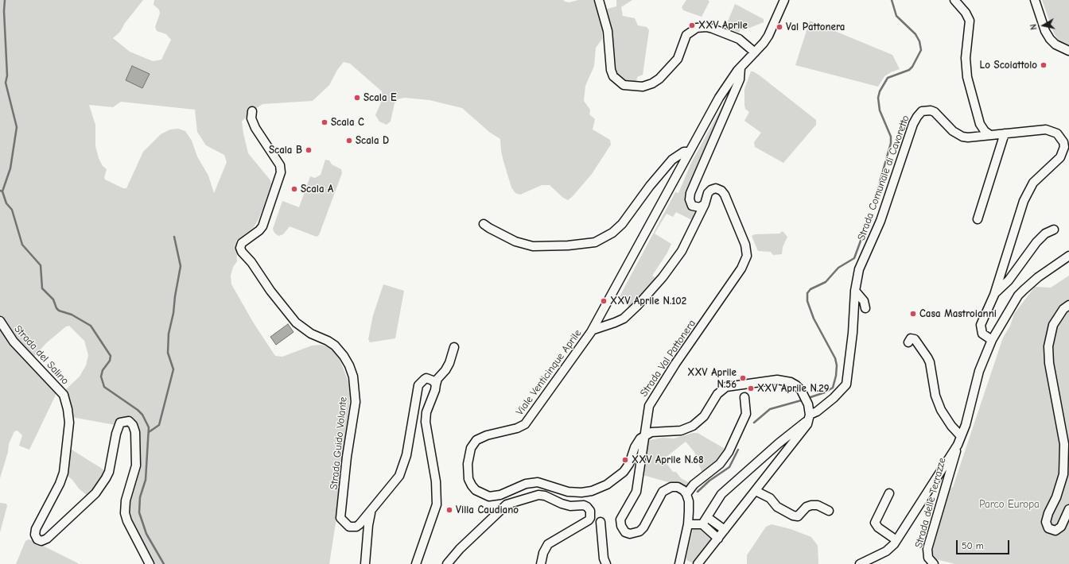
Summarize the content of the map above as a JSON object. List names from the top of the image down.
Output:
{
  "streets": {
    "street": [
      "Strada Comunale di Cavoretto",
      "Strada del Salino",
      "Strada Val Pattonera",
      "Viale Venticinque Aprile",
      "Strada Guido Volante",
      "Strada delle Terrazze"
    ]
  },
  "crossings": [
    ["Strada Comunale di Cavoretto", "Strada delle Terrazze"],
    ["Strada Val Pattonera", "Viale Venticinque Aprile"]
  ],
  "parks": ["Parco Europa"],
  "places": [
    "XXV Aprile",
    "Val Pattonera",
    "Lo Scoiattolo",
    "Scala E",
    "Scala C",
    "Scala D",
    "Scala B",
    "Scala A",
    "XXV Aprile N.102",
    "Casa Mastroianni",
    "XXV Aprile N.56",
    "XXV Aprile N.29",
    "XXV Aprile N.68",
    "Villa Caudiano"
  ],
  "scale_bar": "50 m",
  "north": "left"
}
